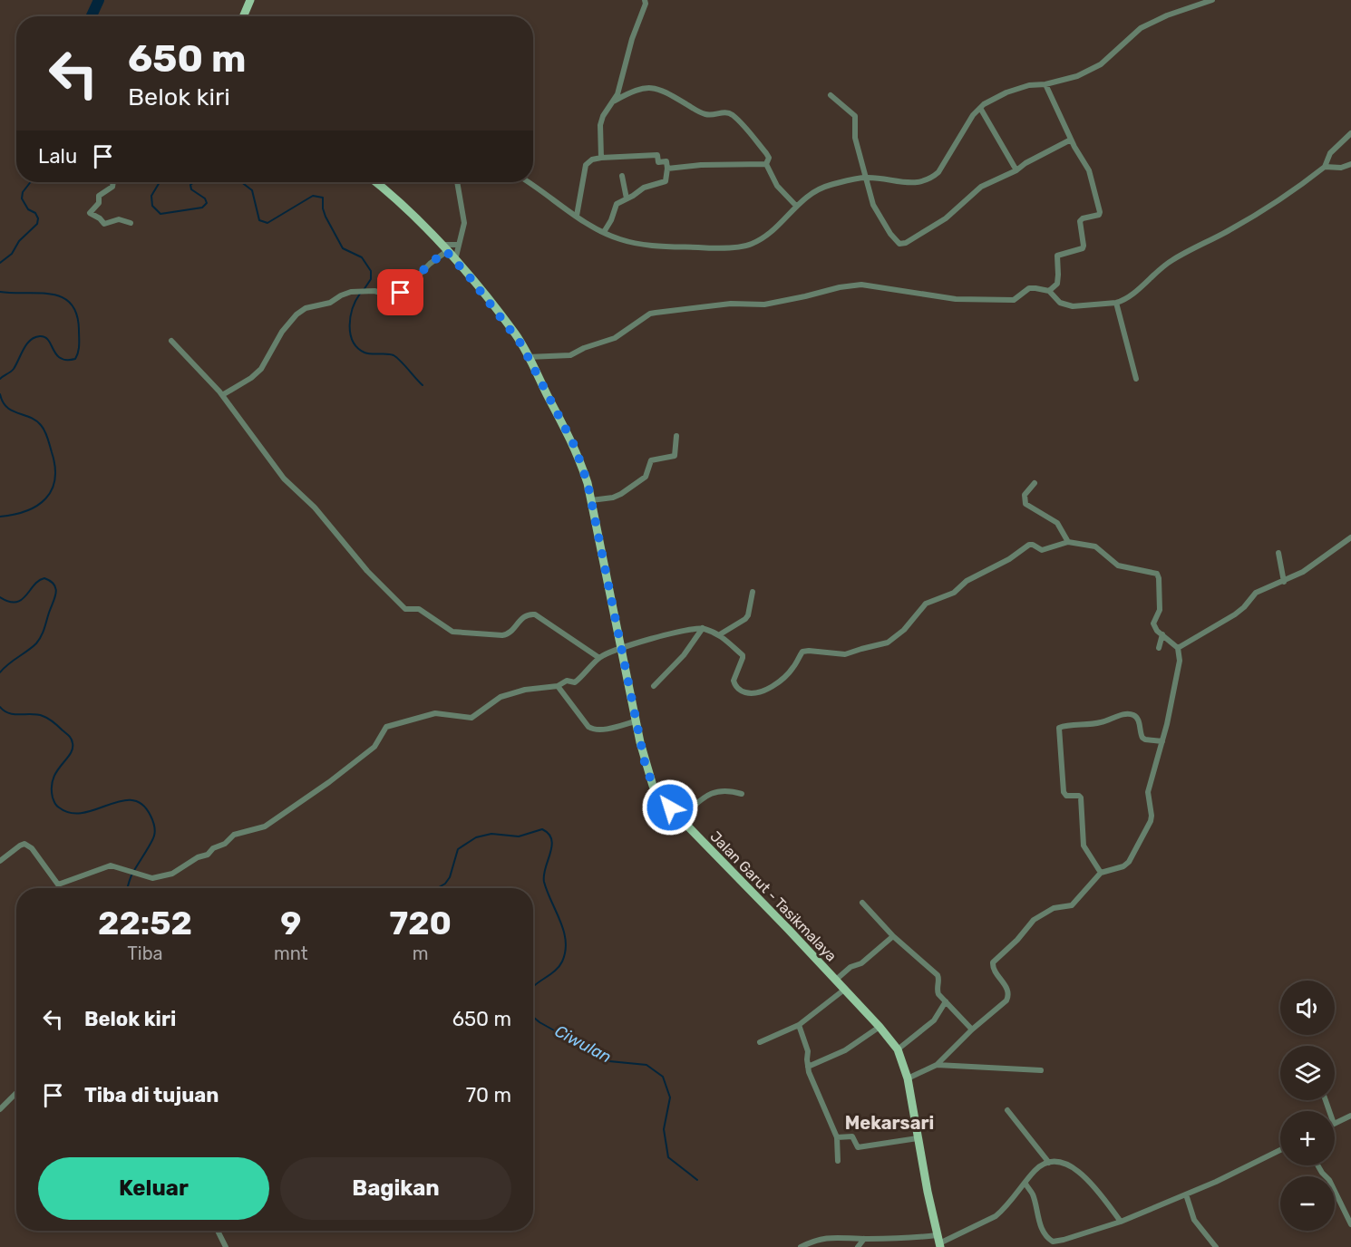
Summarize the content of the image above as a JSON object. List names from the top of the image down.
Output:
{
  "streets": {
    "main road": ["Jalan Garut - Tasikmalaya"]
  },
  "districts": ["Mekarsari"],
  "water": ["Ciwulan"],
  "page": {
    "turn": ["650 m", "Belok kiri"],
    "then": "Lalu",
    "eta": [
      "22:52",
      "Tiba",
      "9",
      "mnt",
      "720",
      "m"
    ],
    "map_buttons": ["+", "−"],
    "list": [
      {
        "name": "Belok kiri",
        "value": "650 m"
      },
      {
        "name": "Tiba di tujuan",
        "value": "70 m"
      }
    ],
    "buttons": ["Keluar", "Bagikan"]
  }
}
